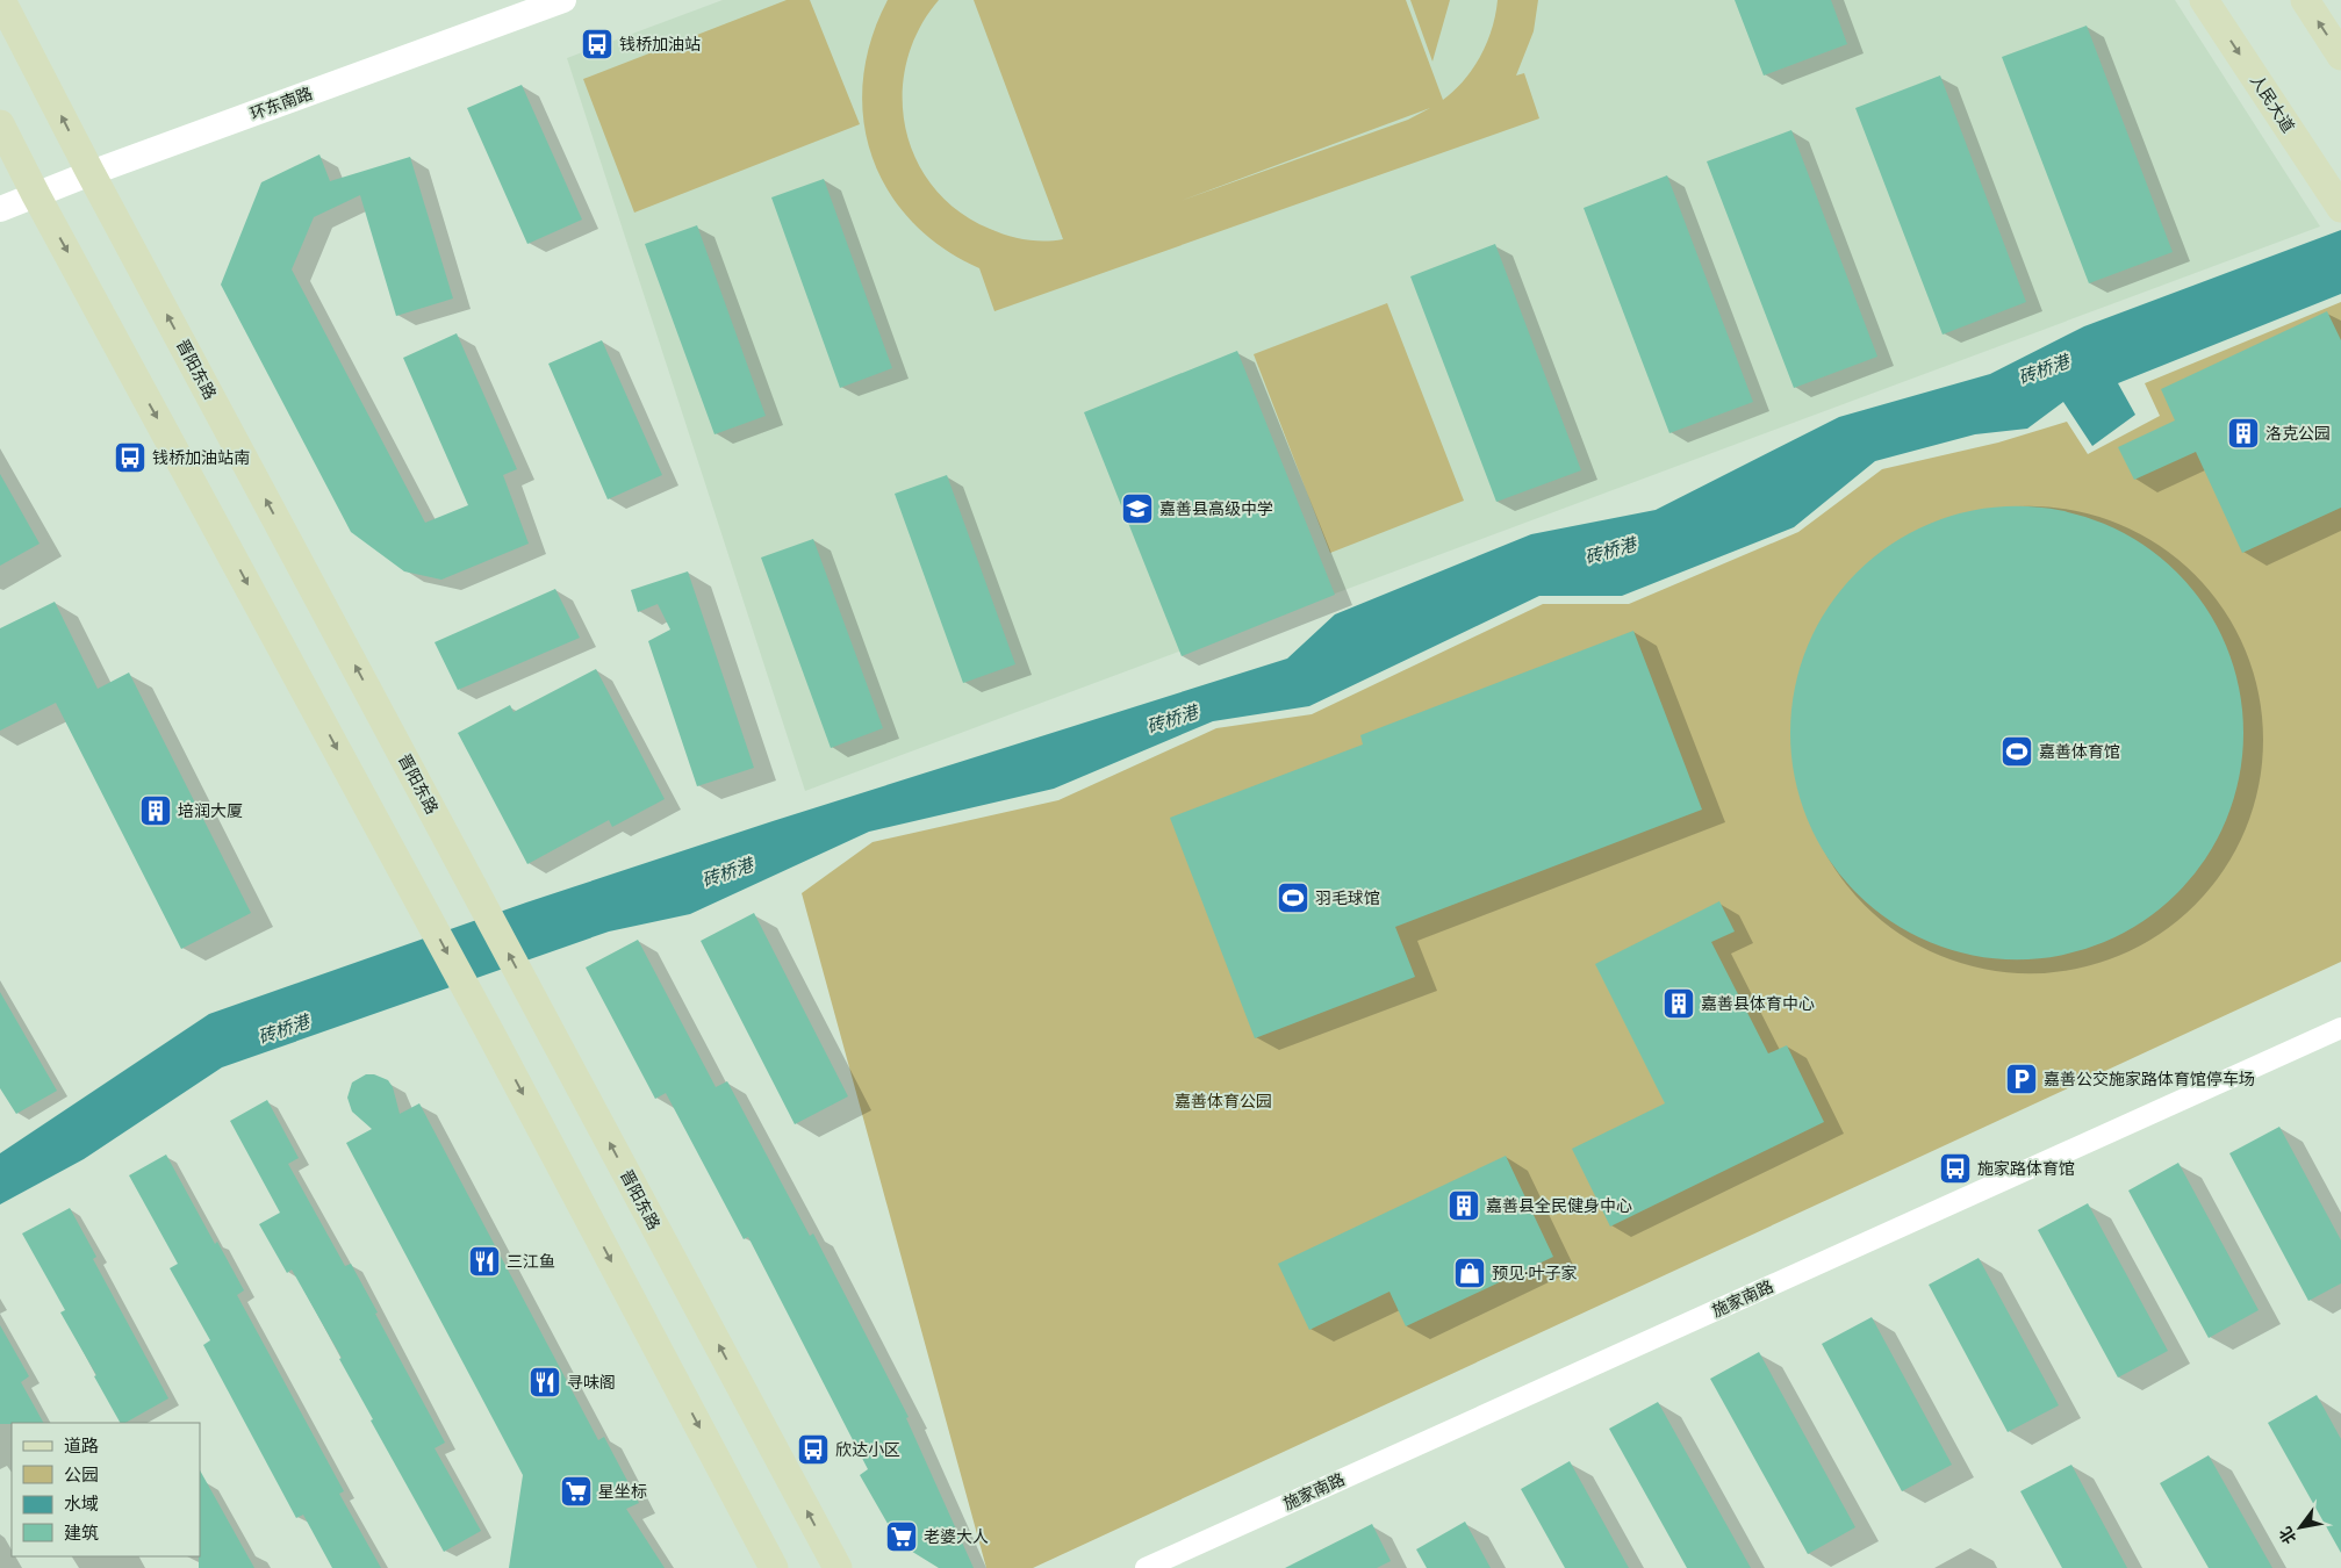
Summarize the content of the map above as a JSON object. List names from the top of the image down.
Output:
{
  "streets": {
    "main road": ["人民大道", "晋阳东路"],
    "street": ["环东南路", "施家南路"]
  },
  "crossings": [
    ["环东南路", "晋阳东路"]
  ],
  "one_way": ["人民大道"],
  "water": ["砖桥港"],
  "parks": ["嘉善体育公园"],
  "places": {
    "bus stop": [
      "钱桥加油站",
      "钱桥加油站南",
      "施家路体育馆",
      "欣达小区"
    ],
    "building": [
      "洛克公园",
      "培润大厦",
      "嘉善县体育中心",
      "嘉善县全民健身中心"
    ],
    "school or university": ["嘉善县高级中学"],
    "sports": ["嘉善体育馆", "羽毛球馆"],
    "parking": ["嘉善公交施家路体育馆停车场"],
    "restaurant": ["三江鱼", "寻味阁"],
    "shop": ["预见·叶子家"],
    "supermarket": ["星坐标", "老婆大人"]
  },
  "legend": [
    "道路",
    "公园",
    "水域",
    "建筑"
  ],
  "north": "bottom left"
}
